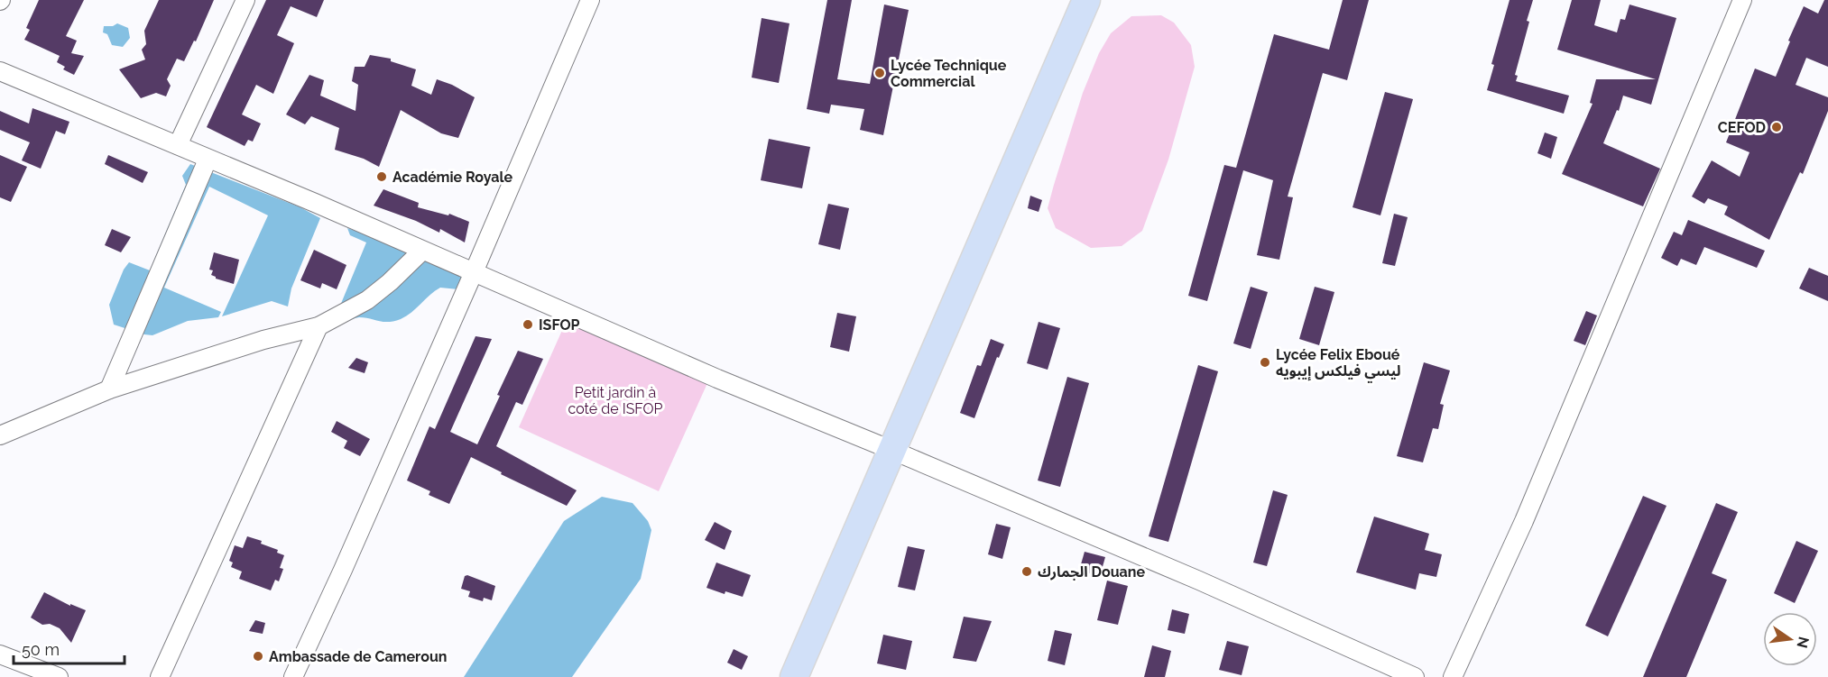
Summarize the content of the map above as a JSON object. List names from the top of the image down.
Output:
{
  "parks": ["Petit jardin à coté de ISFOP"],
  "places": [
    "Lycée Technique Commercial",
    "CEFOD",
    "Académie Royale",
    "ISFOP",
    "Lycée Felix Eboué ليسي فيلكس إيبويه",
    "الجمارك Douane",
    "Ambassade de Cameroun"
  ],
  "scale_bar": "50 m",
  "north": "right"
}
